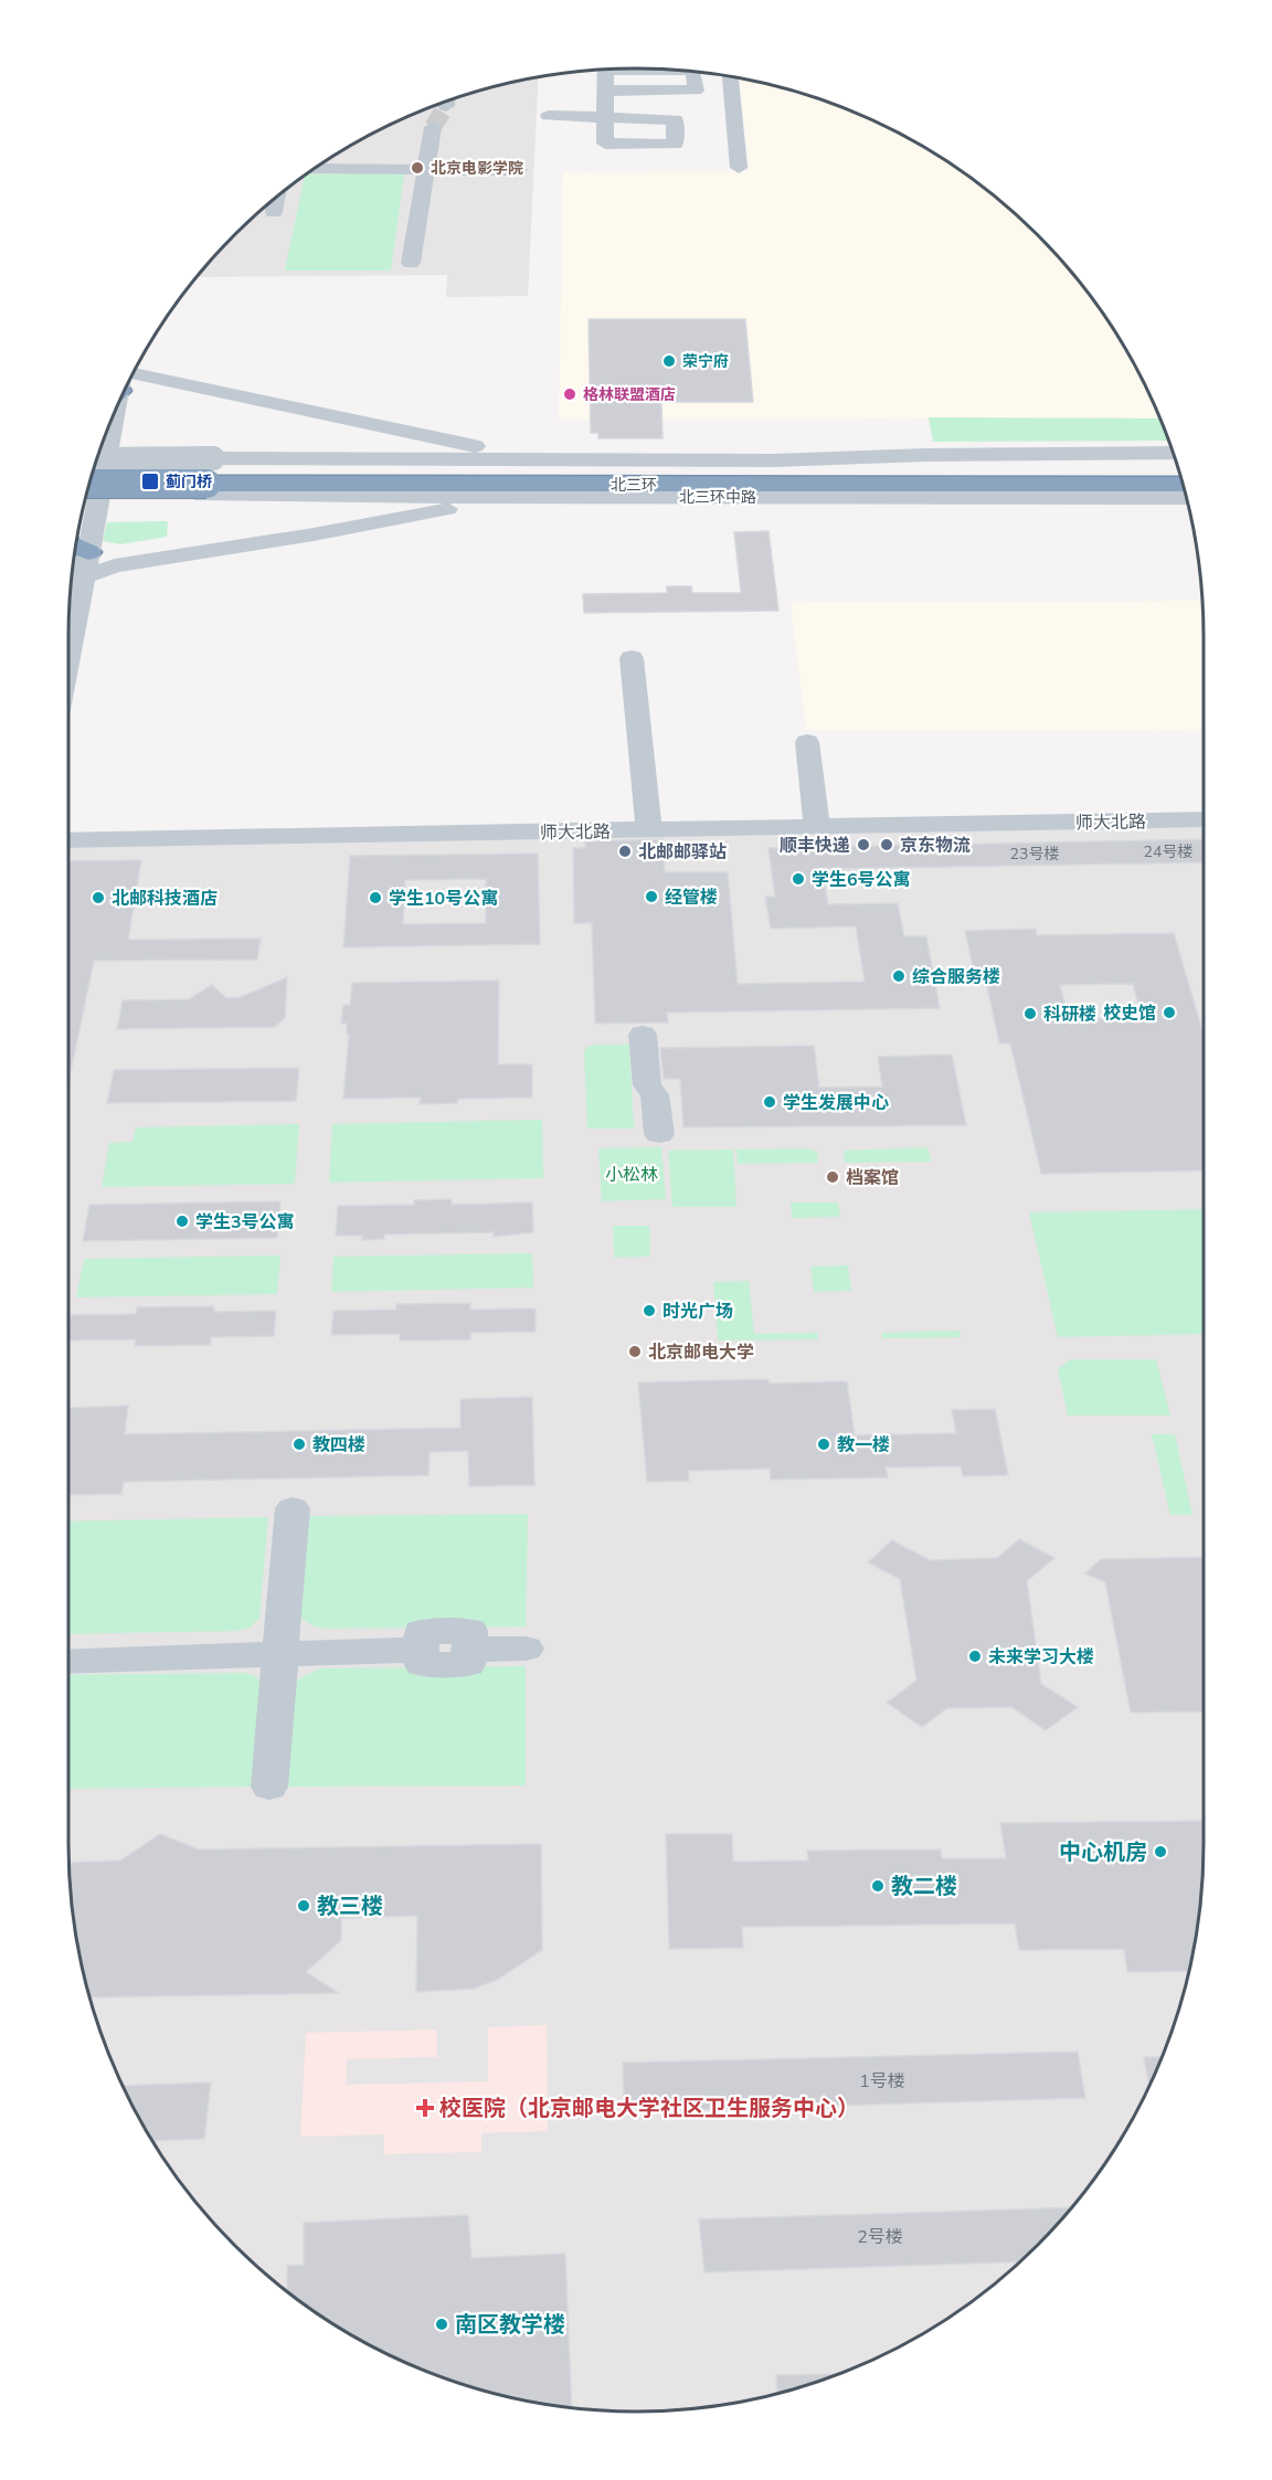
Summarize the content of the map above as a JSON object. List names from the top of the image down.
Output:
{
  "streets": {
    "highway": ["北三环"],
    "street": ["北三环中路", "师大北路"]
  },
  "crossings": [
    ["北三环", "北三环中路"]
  ],
  "parks": ["小松林"],
  "places": {
    "other": [
      "北京电影学院",
      "荣宁府",
      "格林联盟酒店",
      "顺丰快递",
      "京东物流",
      "北邮邮驿站",
      "学生6号公寓",
      "经管楼",
      "北邮科技酒店",
      "学生10号公寓",
      "综合服务楼",
      "校史馆",
      "科研楼",
      "学生发展中心",
      "档案馆",
      "学生3号公寓",
      "时光广场",
      "北京邮电大学",
      "教四楼",
      "教一楼",
      "未来学习大楼",
      "中心机房",
      "教二楼",
      "教三楼",
      "南区教学楼"
    ],
    "transit": ["蓟门桥"],
    "health": ["校医院（北京邮电大学社区卫生服务中心）"]
  },
  "house_numbers": [
    "24号楼",
    "23号楼",
    "1号楼",
    "2号楼"
  ]
}
